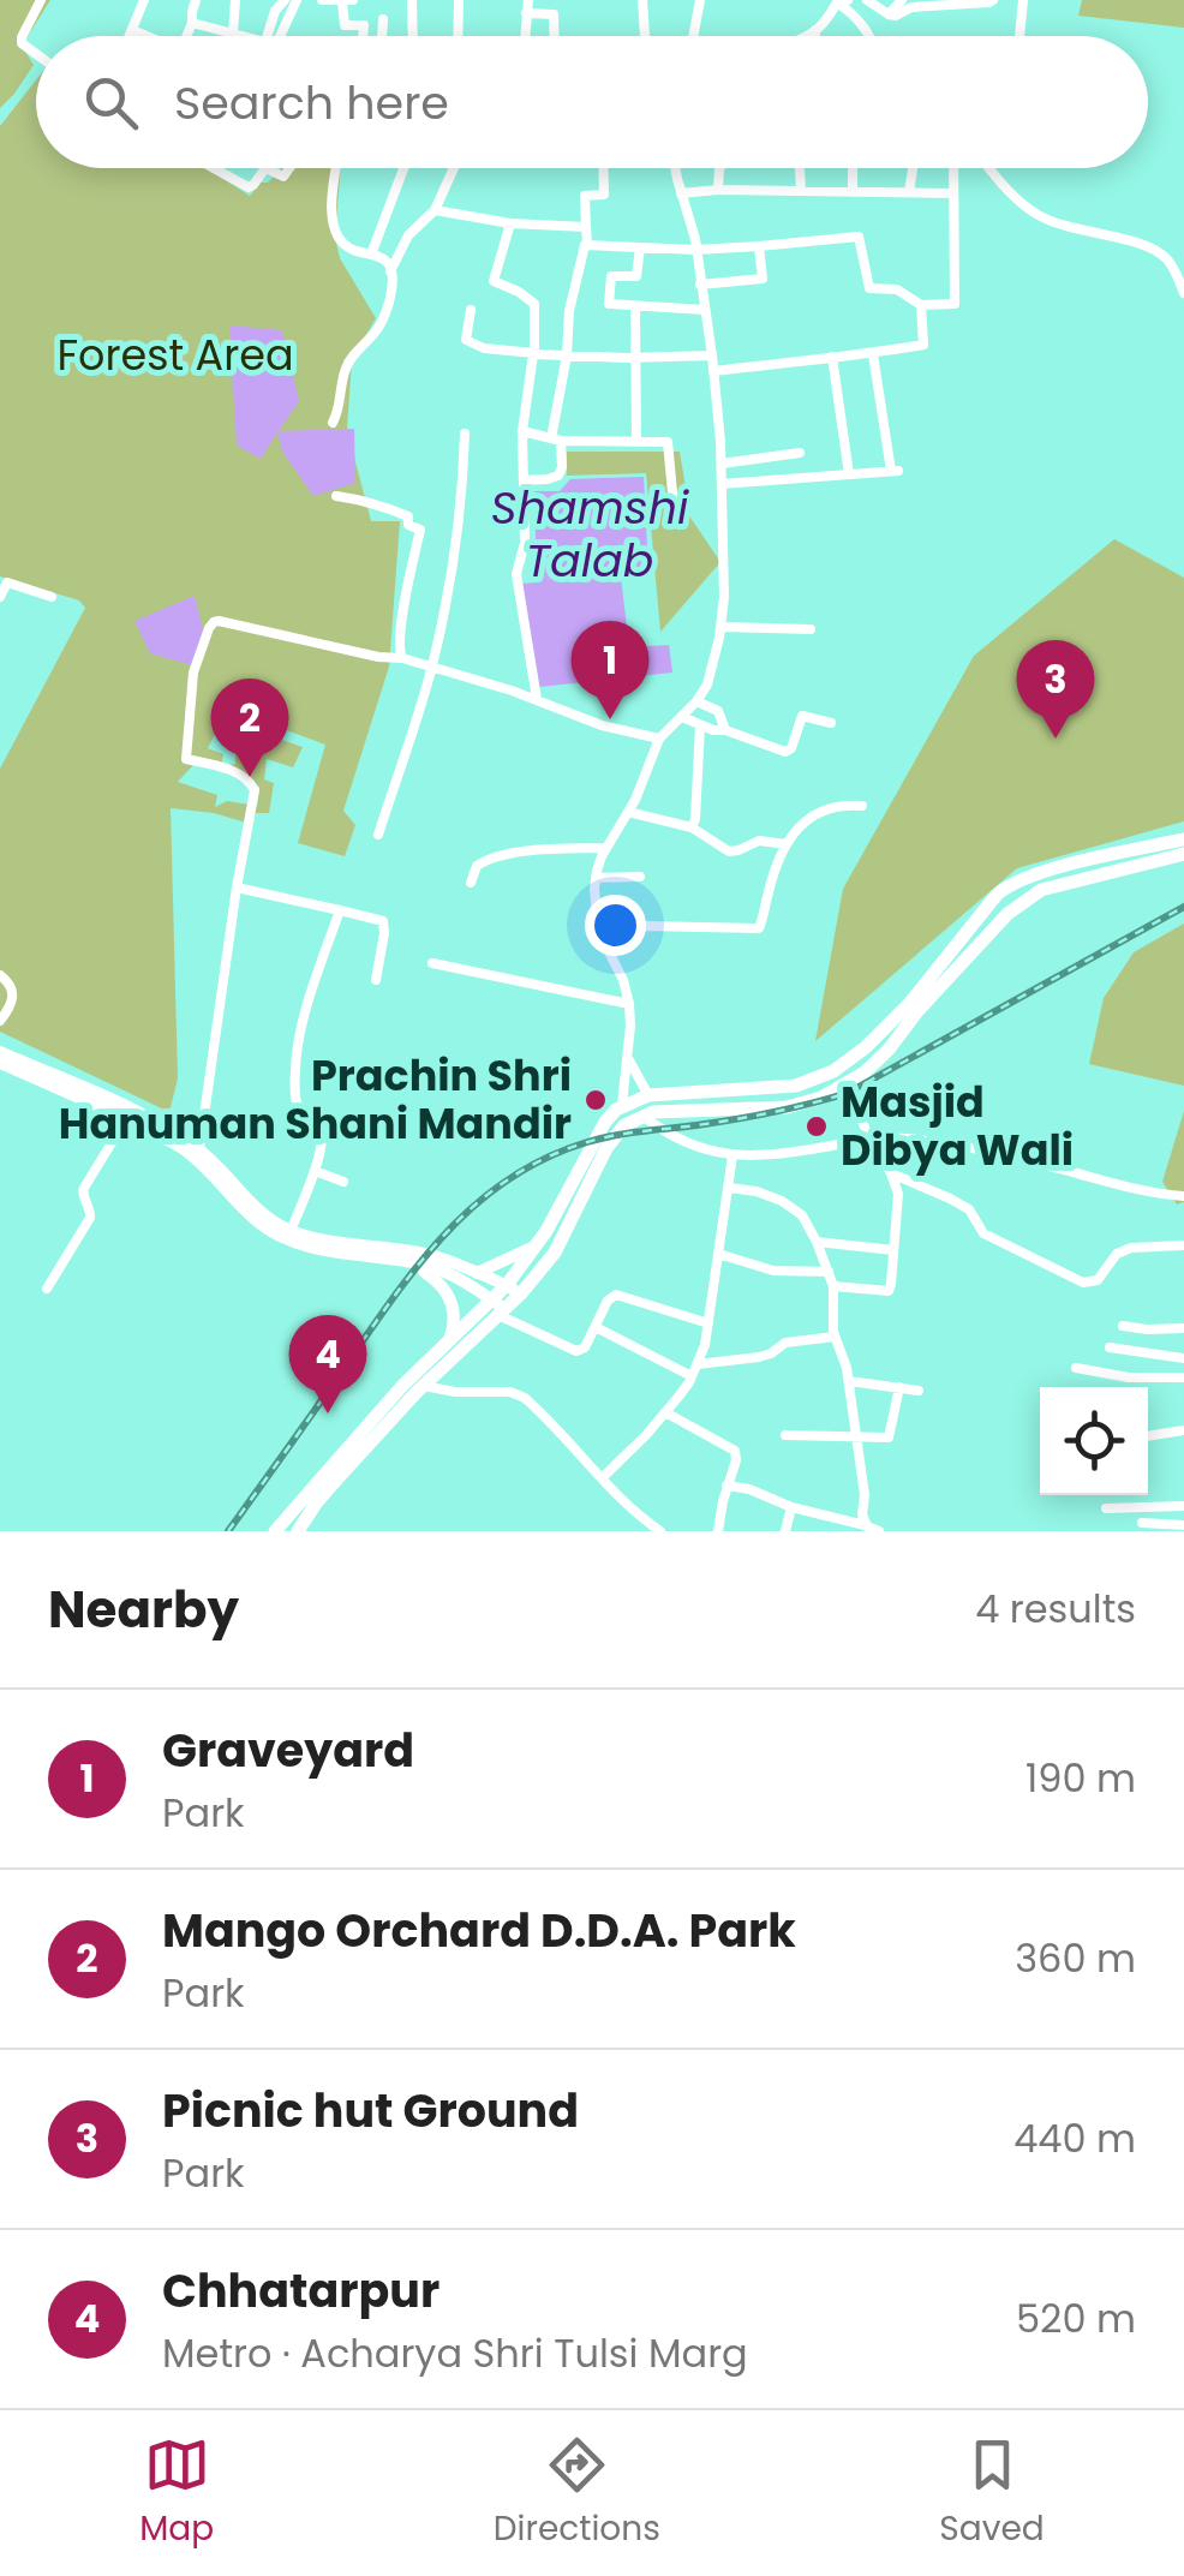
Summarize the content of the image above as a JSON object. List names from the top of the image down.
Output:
{
  "water": ["Shamshi Talab"],
  "parks": ["Forest Area"],
  "places": ["Prachin Shri Hanuman Shani Mandir", "Masjid Dibya Wali"],
  "page": {
    "search": "Search here",
    "pins": [
      "1",
      "3",
      "2",
      "4"
    ],
    "heading": ["Nearby", "4 results"],
    "list": [
      {
        "mark": "1",
        "name": "Graveyard",
        "note": "Park",
        "value": "190 m"
      },
      {
        "mark": "2",
        "name": "Mango Orchard D.D.A. Park",
        "note": "Park",
        "value": "360 m"
      },
      {
        "mark": "3",
        "name": "Picnic hut Ground",
        "note": "Park",
        "value": "440 m"
      },
      {
        "mark": "4",
        "name": "Chhatarpur",
        "note": "Metro · Acharya Shri Tulsi Marg",
        "value": "520 m"
      }
    ],
    "nav": ["Map", "Directions", "Saved"]
  }
}
